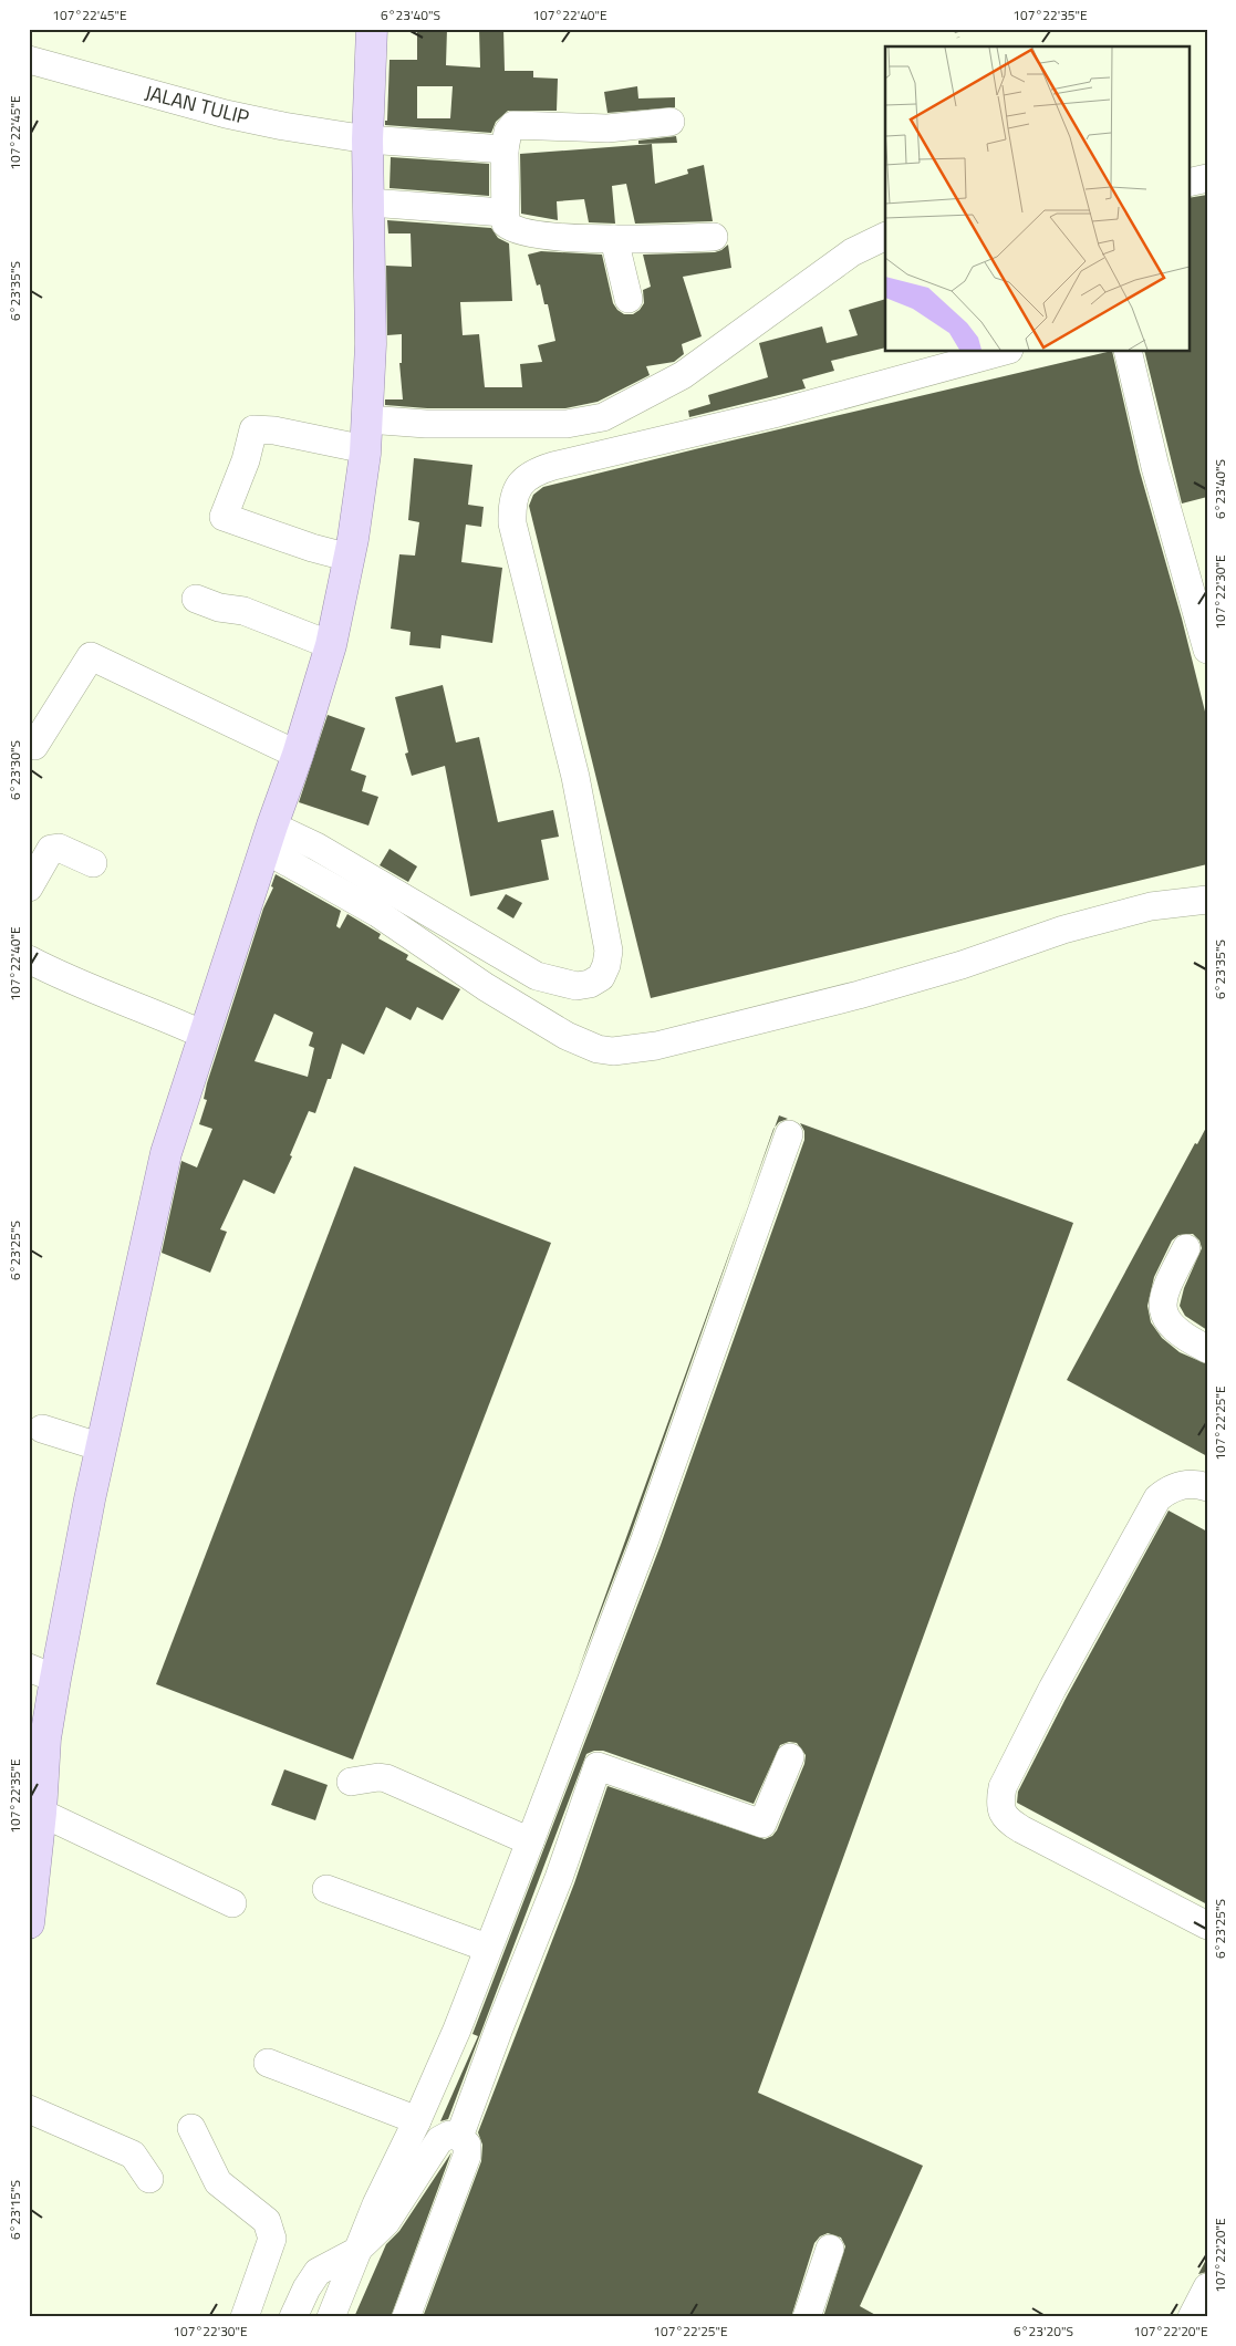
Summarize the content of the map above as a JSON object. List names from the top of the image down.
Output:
{
  "streets": {
    "street": ["JALAN TULIP"]
  },
  "coordinates": [
    "107°22'45\"E",
    "6°23'40\"S",
    "107°22'40\"E",
    "107°22'35\"E",
    "6°23'35\"S",
    "107°22'30\"E",
    "6°23'30\"S",
    "6°23'25\"S",
    "107°22'25\"E",
    "6°23'15\"S",
    "107°22'20\"E",
    "6°23'20\"S"
  ]
}
